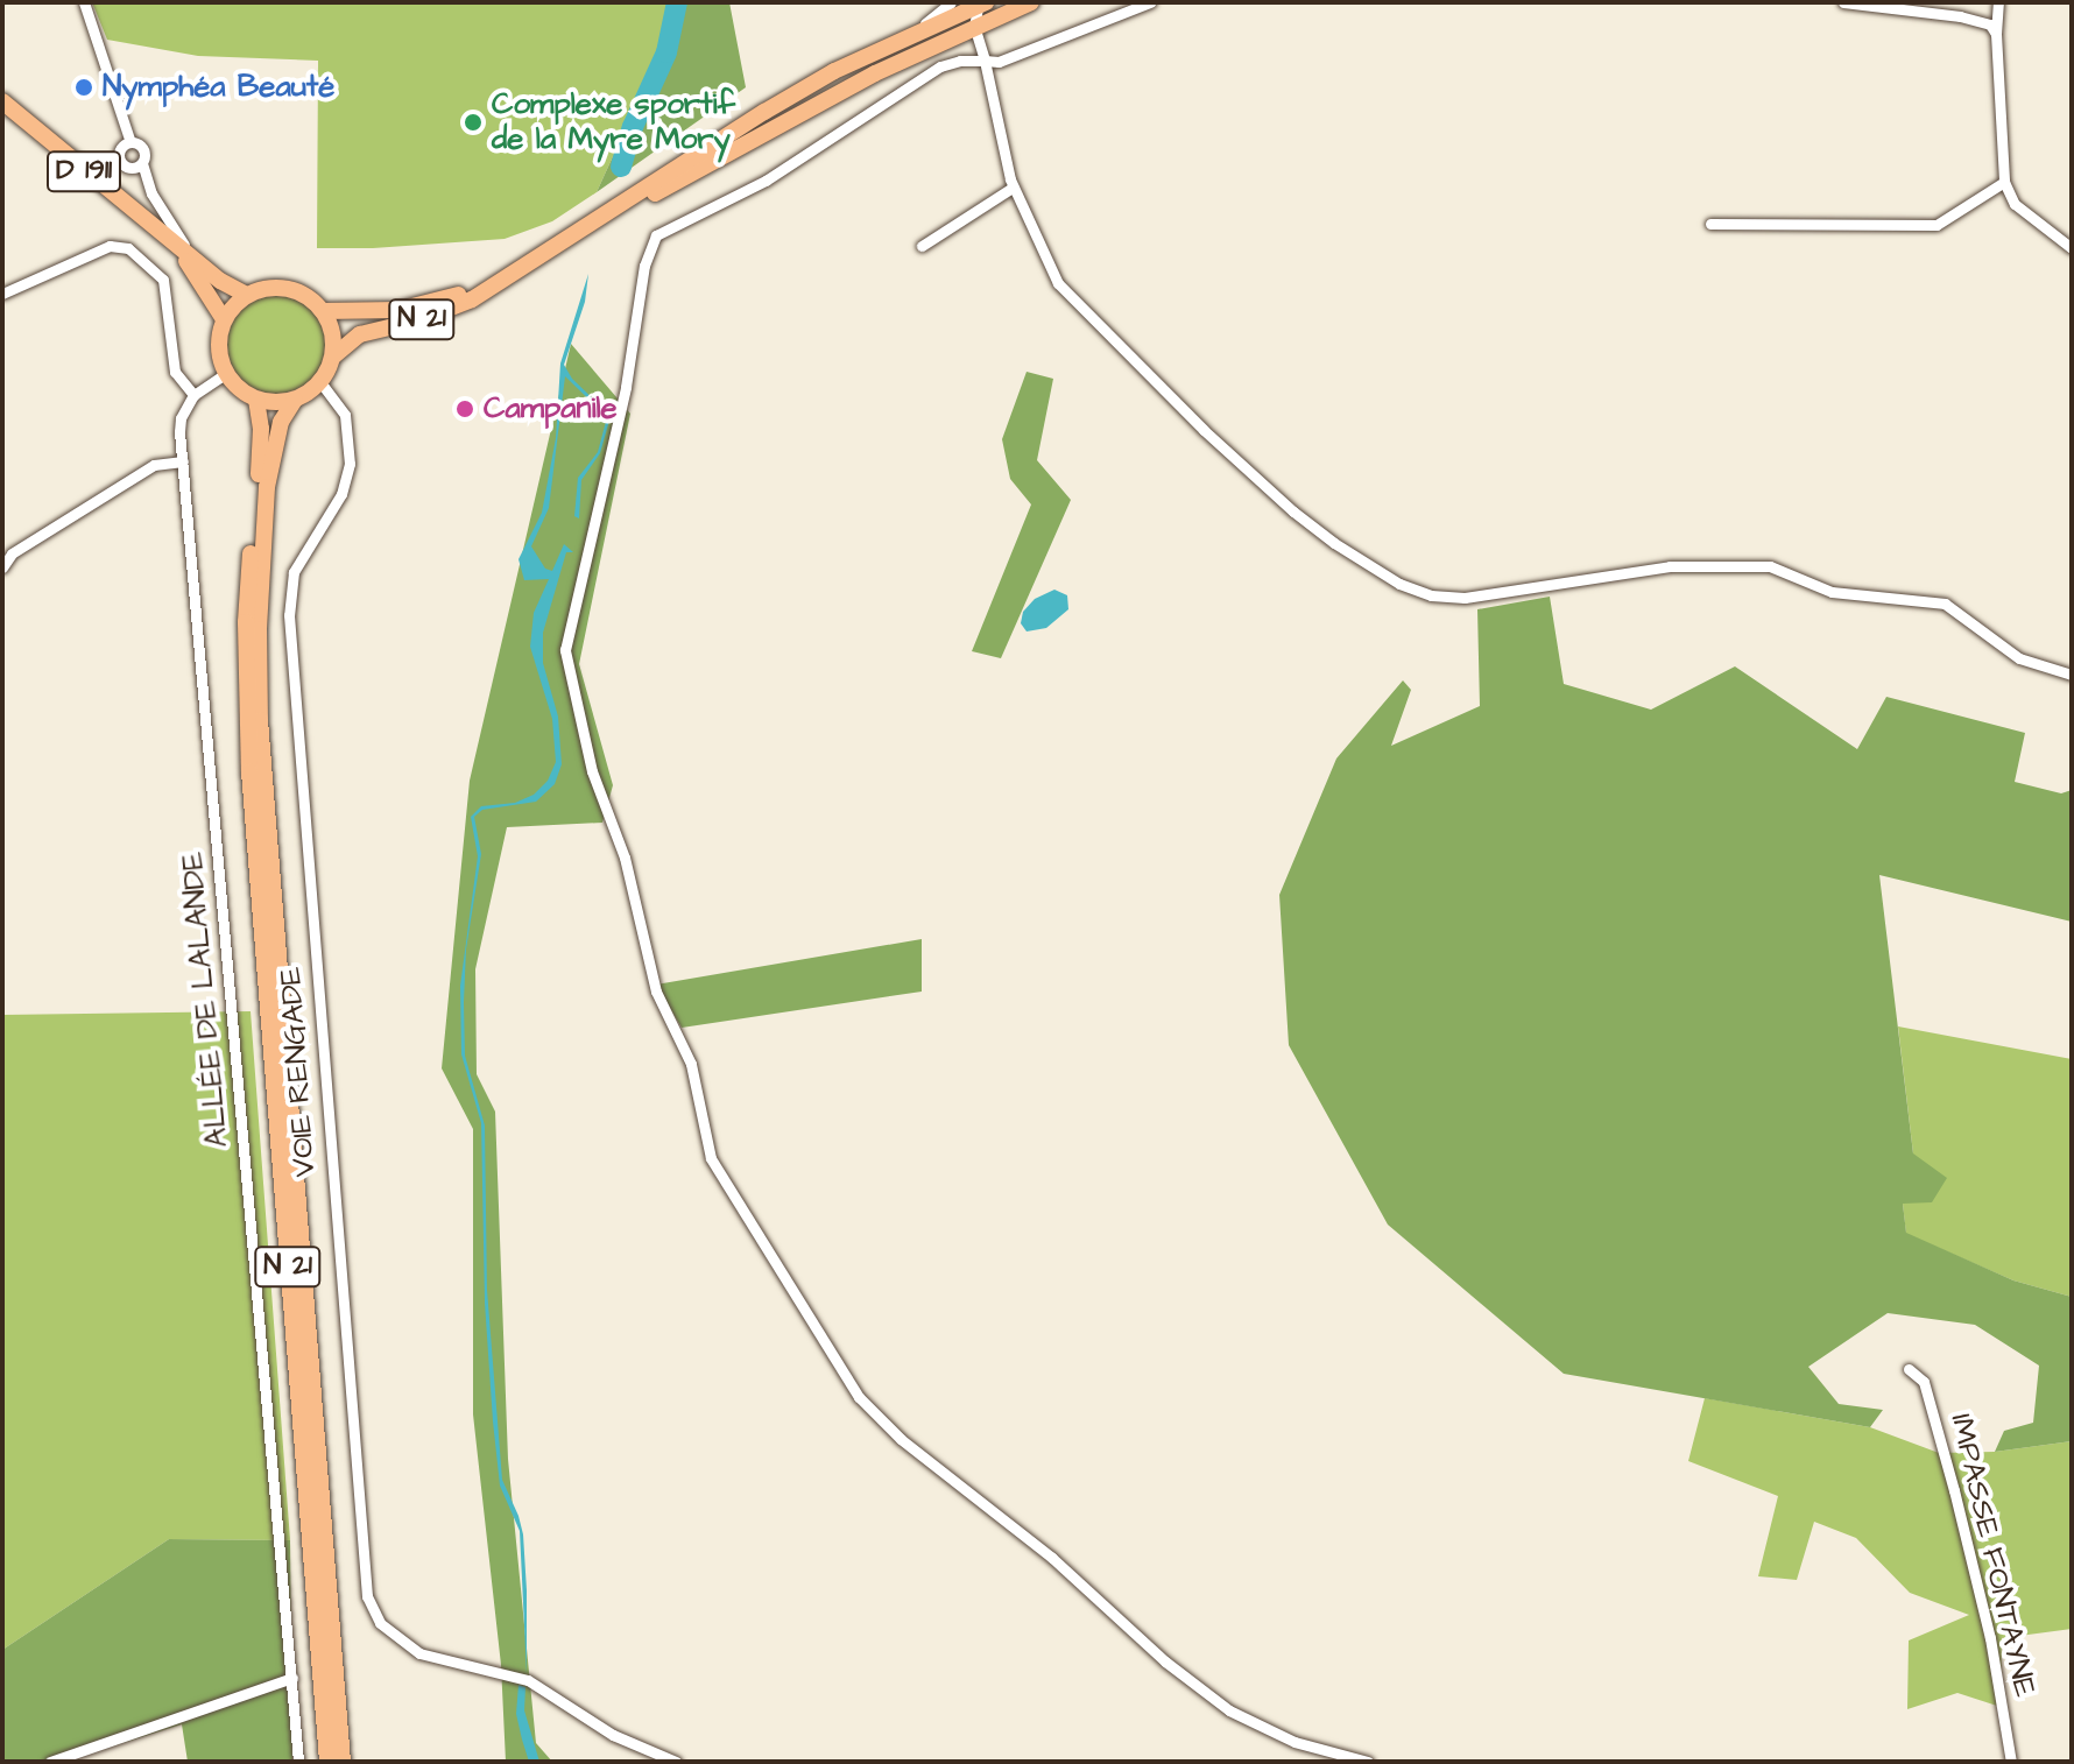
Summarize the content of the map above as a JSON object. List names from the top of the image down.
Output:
{
  "streets": {
    "main road": ["D 1911", "N 21"],
    "street": ["ALLÉE DE LALANDE", "VOIE RENGADE", "IMPASSE FONTAYNE"]
  },
  "crossings": [
    ["D 1911", "N 21"],
    ["D 1911", "VOIE RENGADE"],
    ["N 21", "VOIE RENGADE"]
  ],
  "places": ["Nymphéa Beauté", "Complexe sportif de la Myre Mory", "Campanile"]
}
